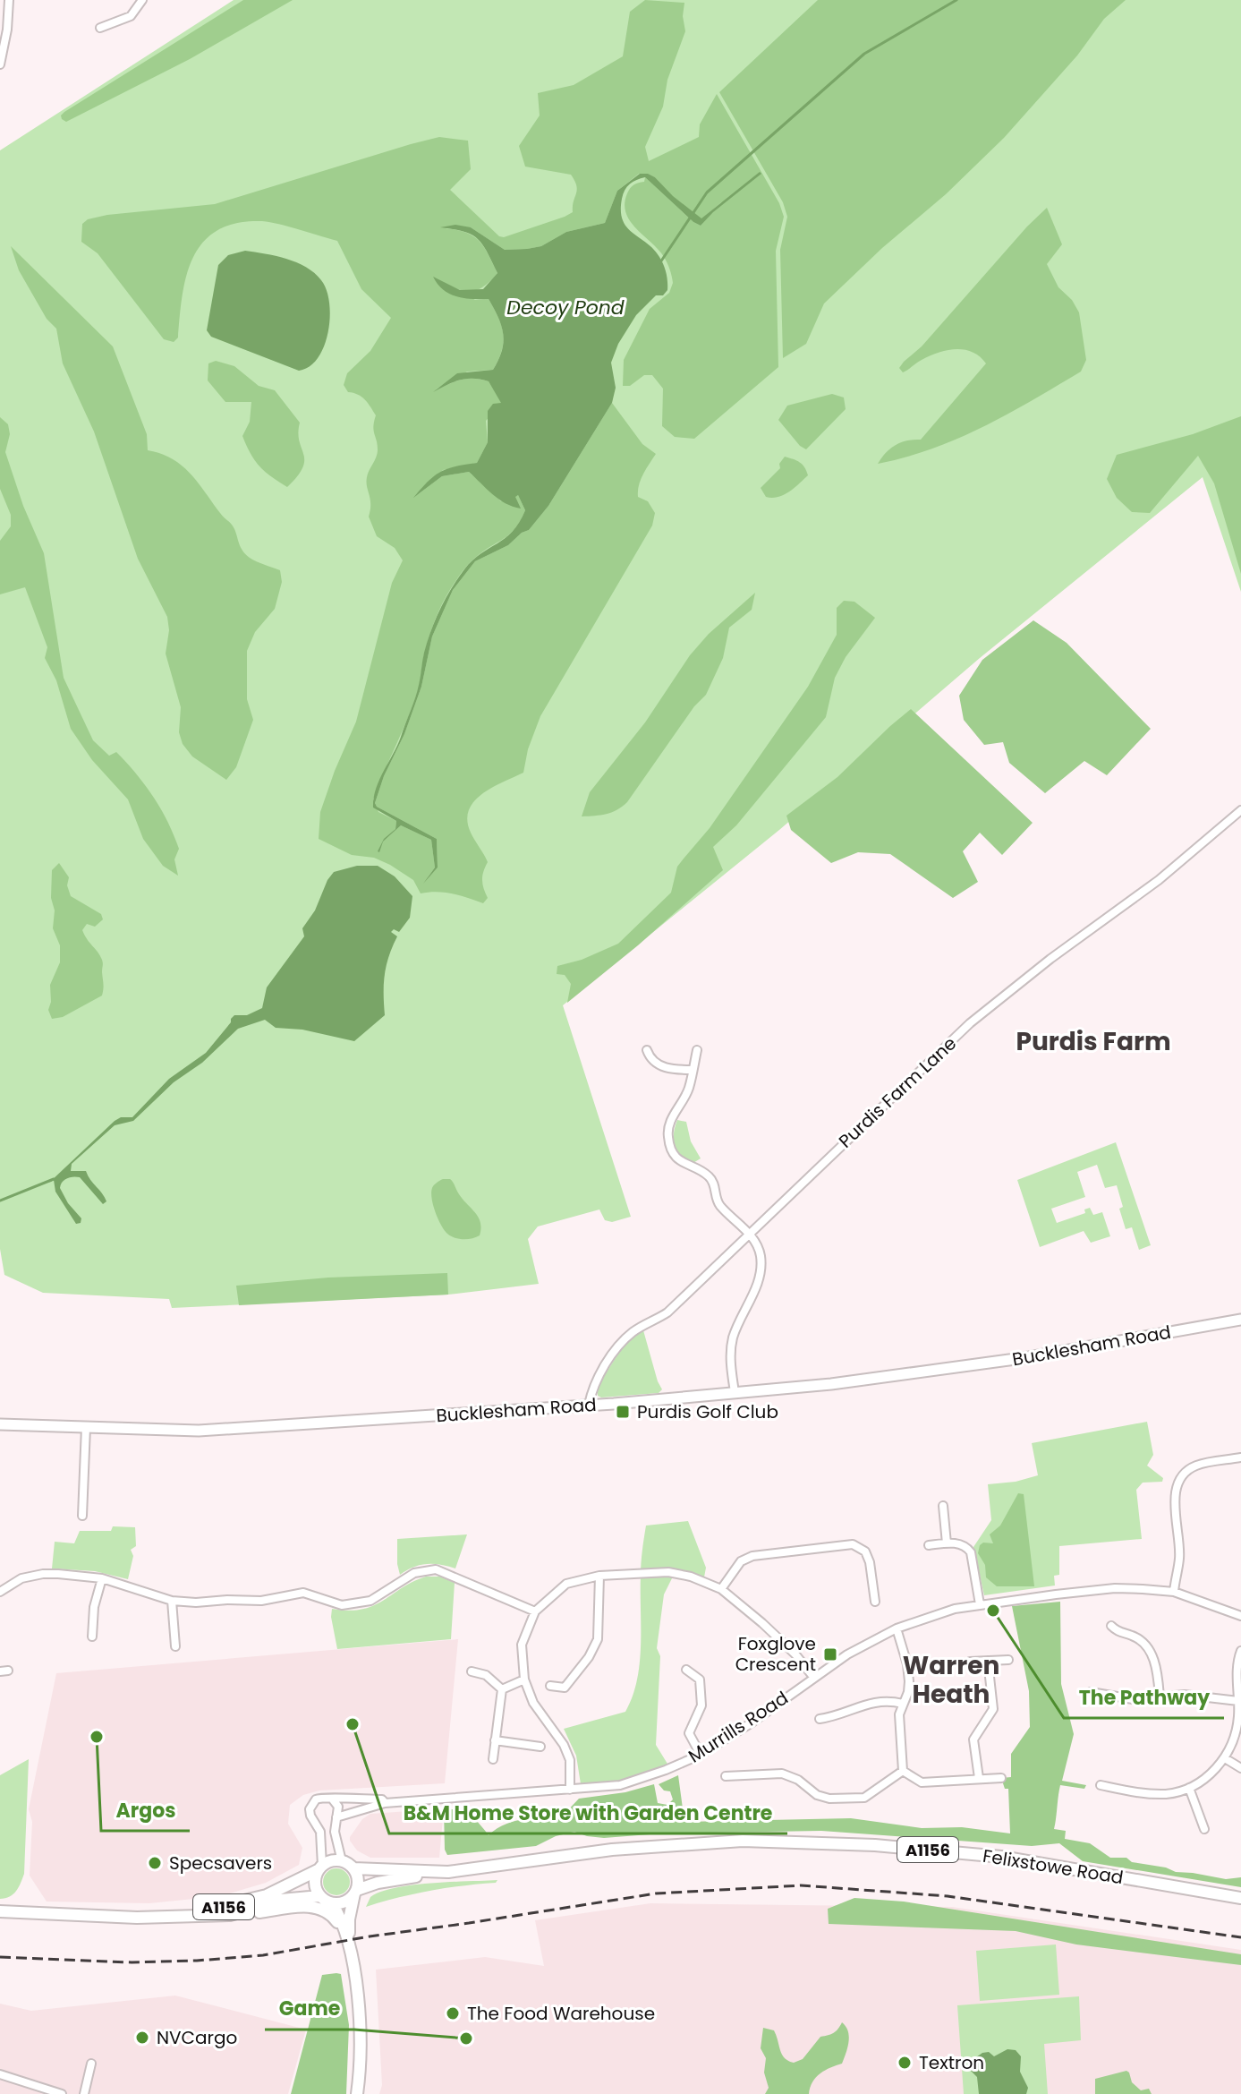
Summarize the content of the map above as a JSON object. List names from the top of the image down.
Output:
{
  "streets": {
    "main road": ["A1156", "Felixstowe Road"],
    "street": ["Purdis Farm Lane", "Bucklesham Road", "Murrills Road"]
  },
  "crossings": [
    ["Purdis Farm Lane", "Bucklesham Road"],
    ["A1156", "Felixstowe Road"]
  ],
  "districts": ["Purdis Farm", "Warren Heath"],
  "water": ["Decoy Pond"],
  "places": {
    "transit": ["Purdis Golf Club", "Foxglove Crescent"],
    "other": [
      "The Pathway",
      "B&M Home Store with Garden Centre",
      "Argos",
      "Specsavers",
      "The Food Warehouse",
      "NVCargo",
      "Game",
      "Textron"
    ]
  }
}
